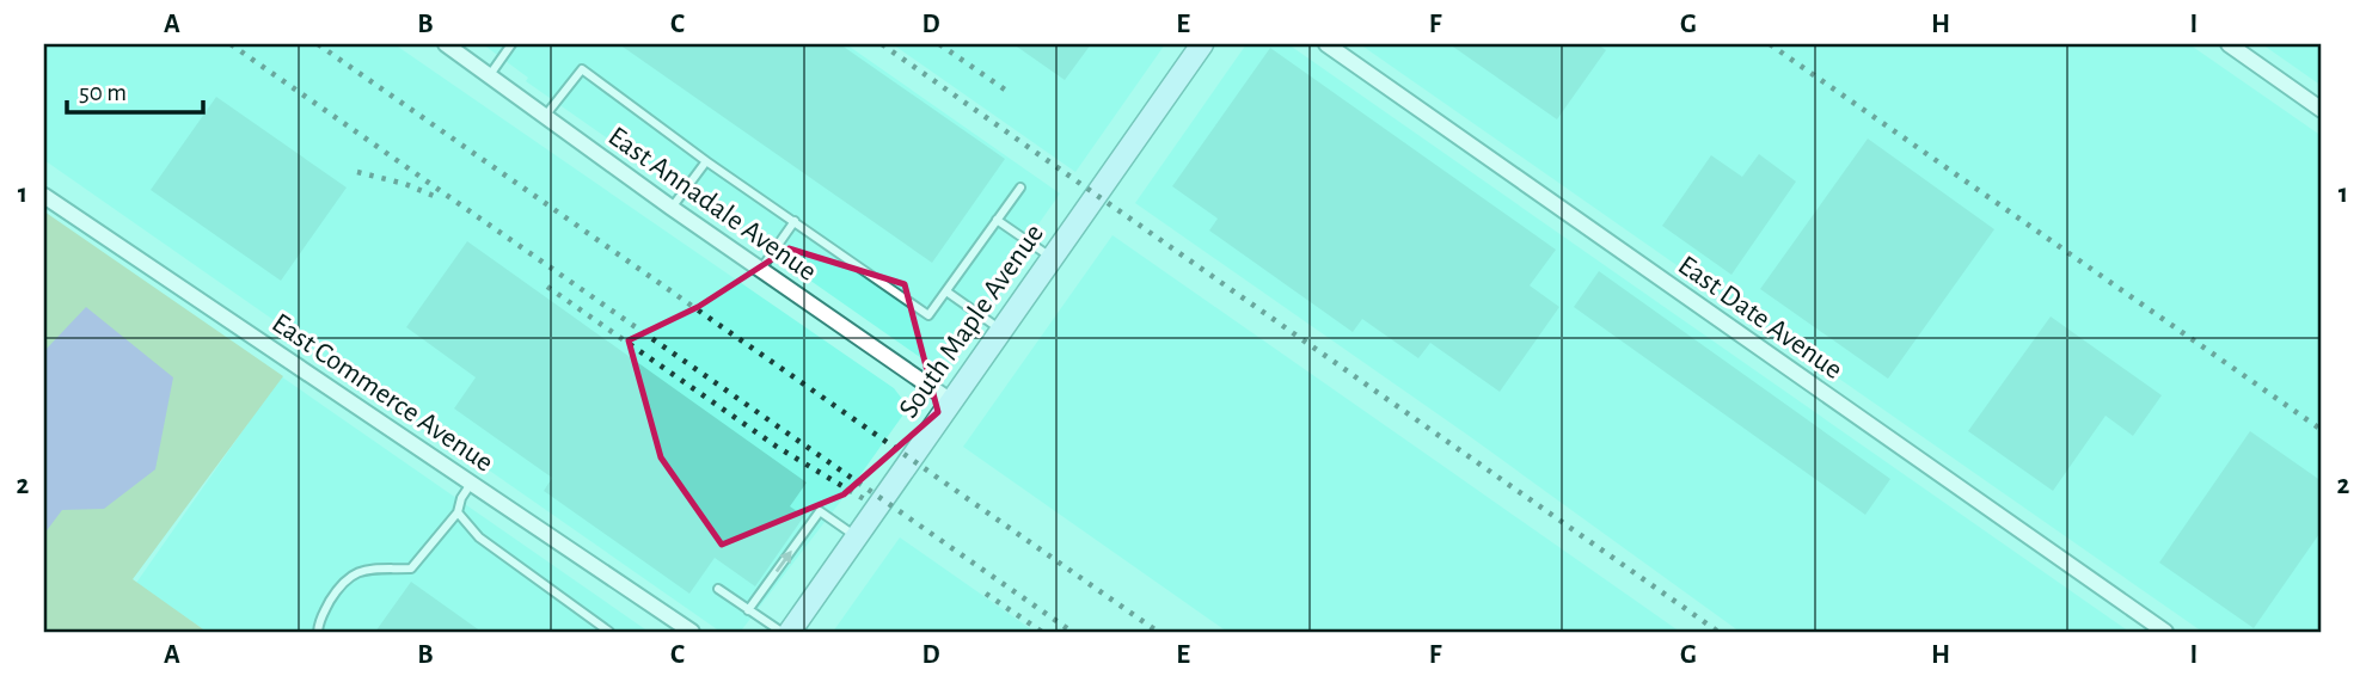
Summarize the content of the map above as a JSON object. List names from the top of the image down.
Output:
{
  "streets": {
    "street": [
      "East Annadale Avenue",
      "East Date Avenue",
      "South Maple Avenue",
      "East Commerce Avenue"
    ]
  },
  "crossings": [
    ["East Annadale Avenue", "South Maple Avenue"]
  ],
  "scale_bar": "50 m",
  "grid": {
    "columns": [
      "A",
      "B",
      "C",
      "D",
      "E",
      "F",
      "G",
      "H",
      "I"
    ],
    "rows": ["1", "2"]
  }
}
